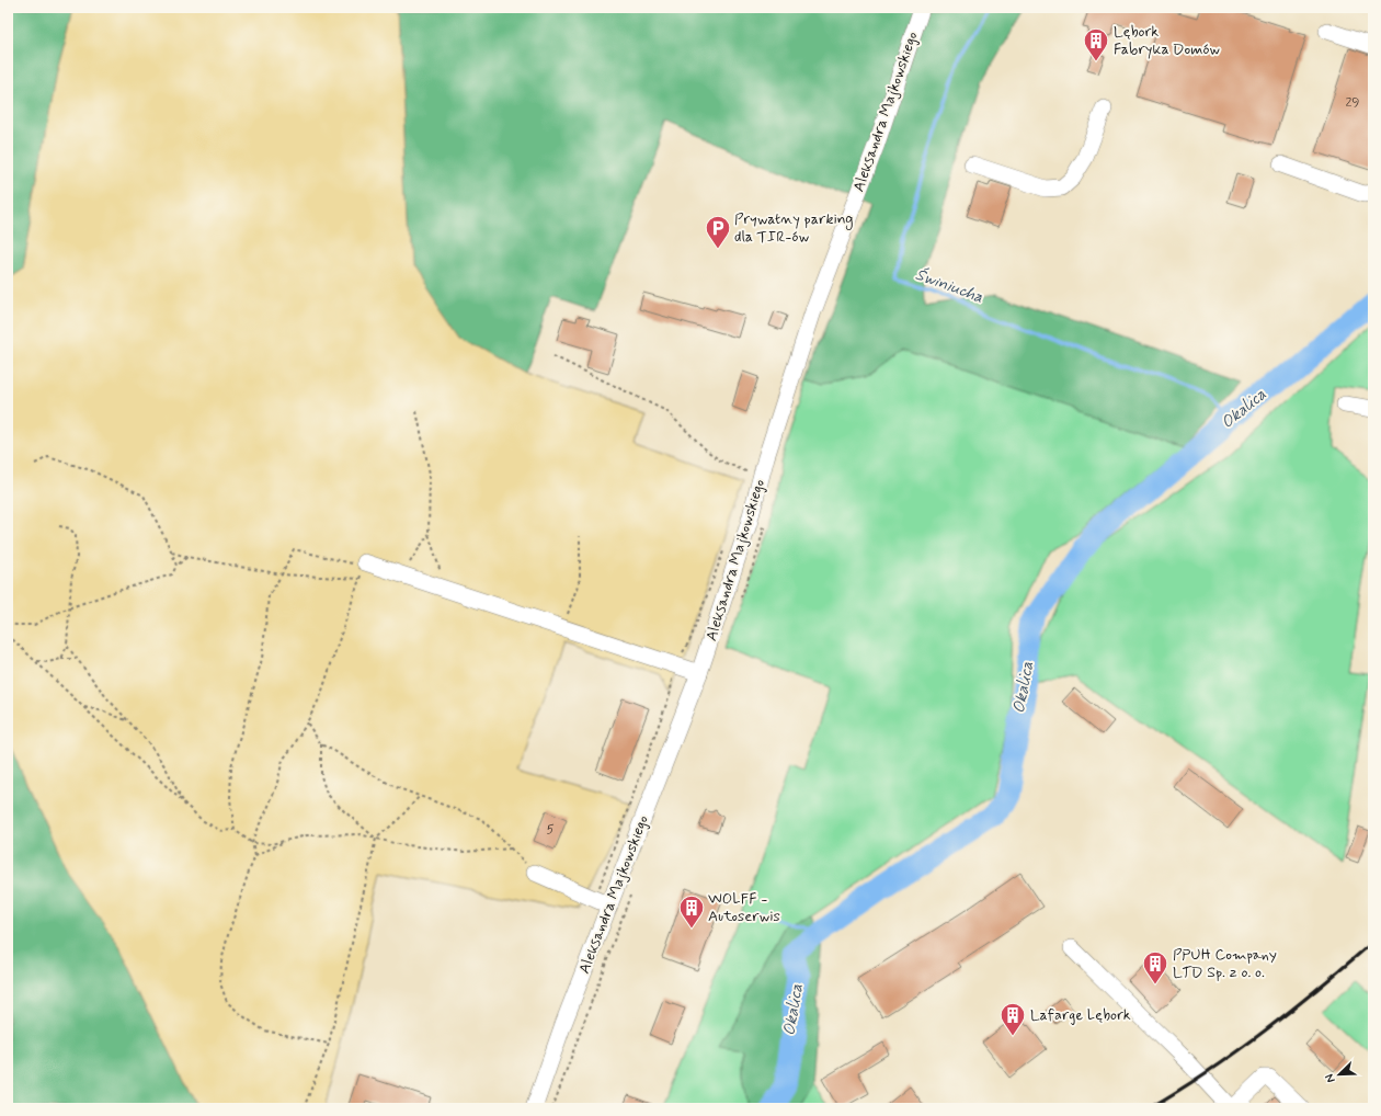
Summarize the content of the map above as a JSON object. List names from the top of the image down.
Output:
{
  "streets": {
    "street": ["Aleksandra Majkowskiego"]
  },
  "water": ["Świniucha", "Okalica"],
  "places": {
    "building": [
      "Lębork Fabryka Domów",
      "WOLFF - Autoserwis",
      "PPUH Company LTD Sp. z o. o.",
      "Lafarge Lębork"
    ],
    "parking": ["Prywatny parking dla TIR-ów"]
  },
  "house_numbers": ["29", "5"],
  "north": "bottom left"
}
